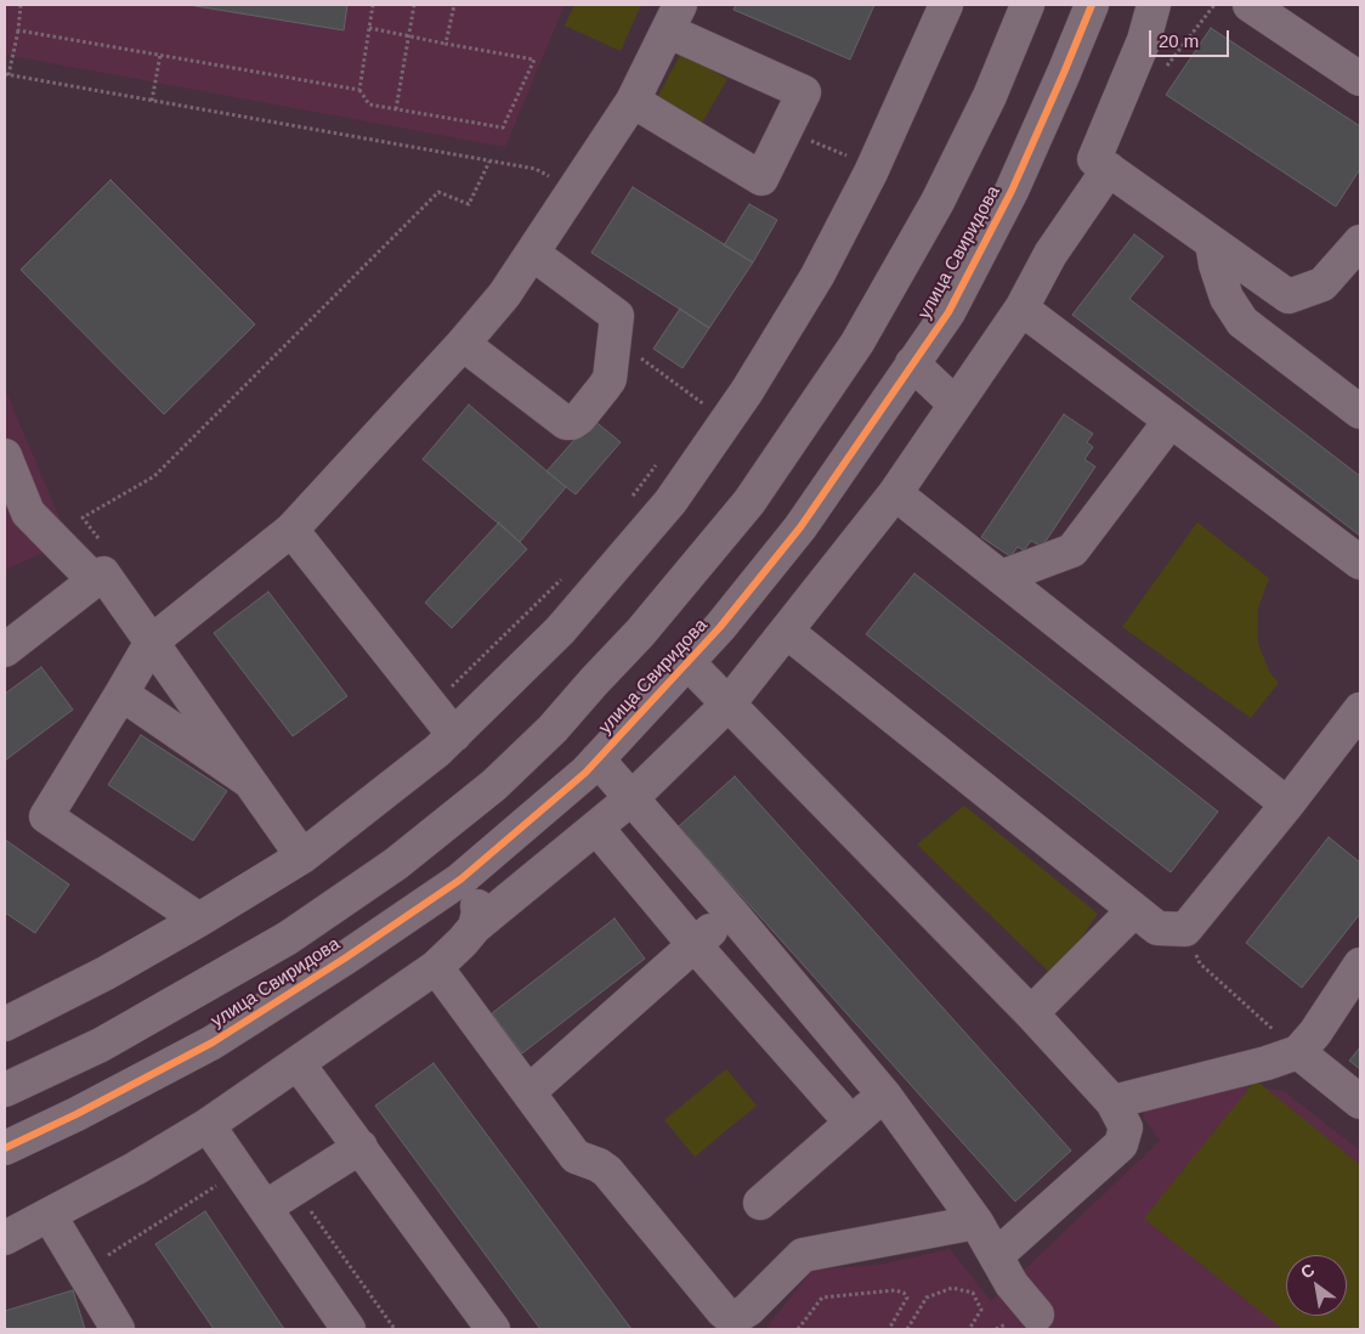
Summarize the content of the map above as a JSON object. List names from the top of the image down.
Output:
{
  "streets": {
    "street": ["улица Свиридова"]
  },
  "scale_bar": "20 m",
  "north": "top left"
}
